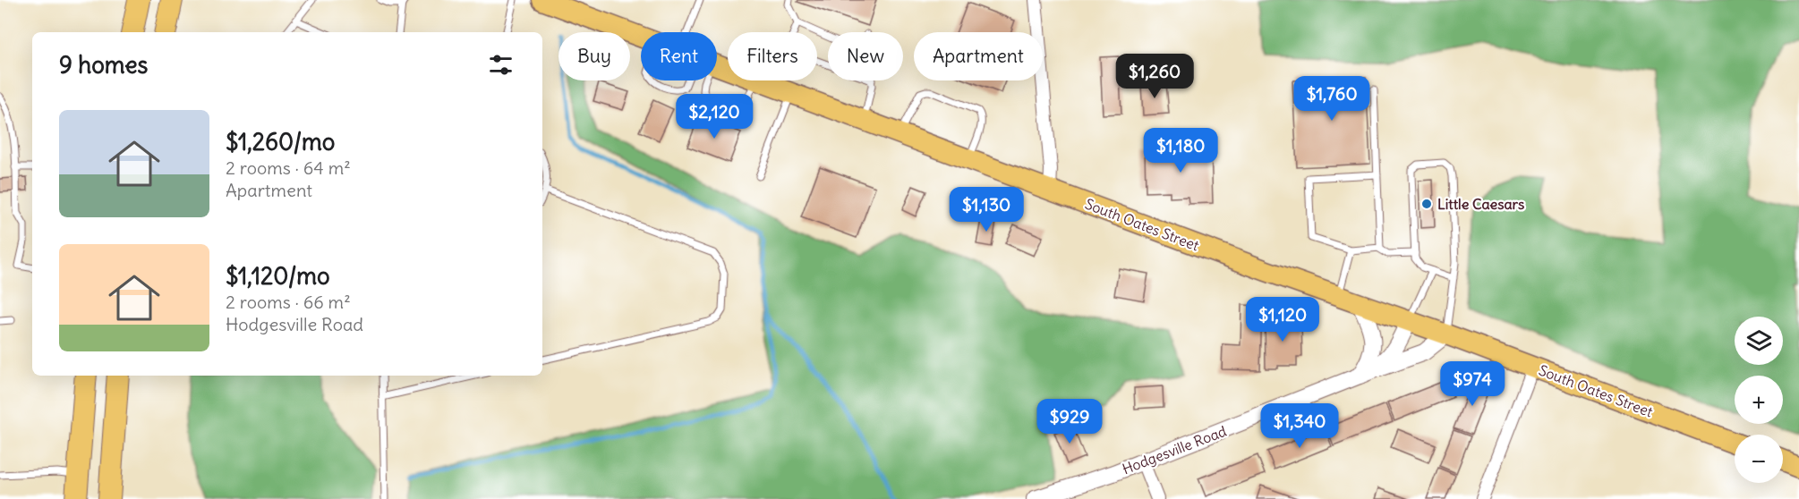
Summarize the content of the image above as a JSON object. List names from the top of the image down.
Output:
{
  "streets": {
    "main road": ["South Oates Street"],
    "street": ["Hodgesville Road"]
  },
  "crossings": [
    ["South Oates Street", "Hodgesville Road"]
  ],
  "places": ["Little Caesars"],
  "page": {
    "chip": [
      "Buy",
      "Rent",
      "Filters",
      "New",
      "Apartment"
    ],
    "heading": "9 homes",
    "price": [
      "$1,260",
      "$1,760",
      "$2,120",
      "$1,180",
      "$1,130",
      "$1,120",
      "$974",
      "$929",
      "$1,340"
    ],
    "list": [
      {
        "name": "$1,260/mo",
        "note": "2 rooms · 64 m² · Apartment"
      },
      {
        "name": "$1,120/mo",
        "note": "2 rooms · 66 m² · Hodgesville Road"
      }
    ],
    "map_buttons": ["+", "−"]
  }
}
